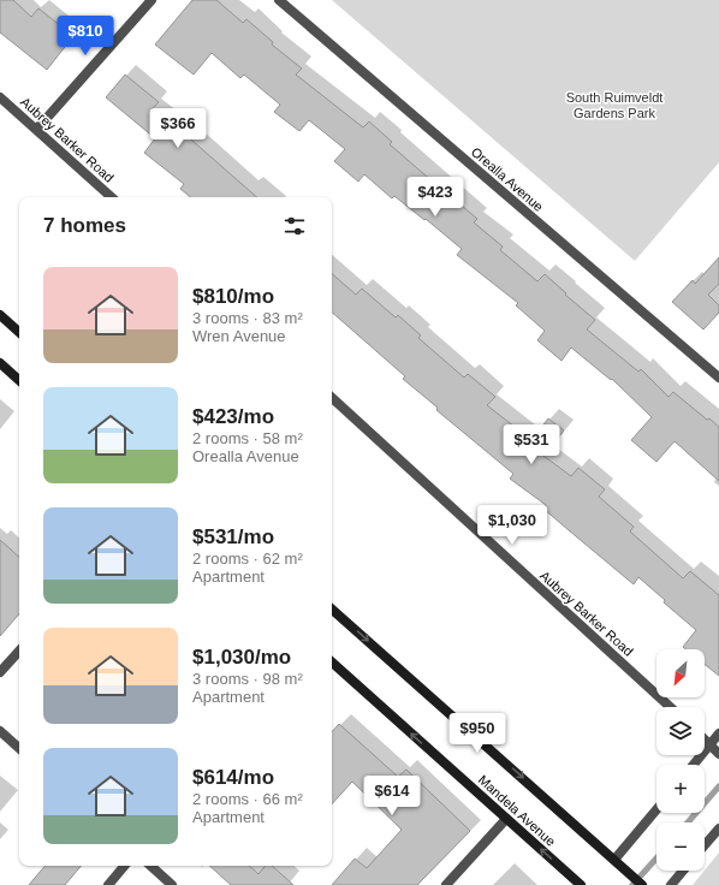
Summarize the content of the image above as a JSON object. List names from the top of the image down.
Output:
{
  "streets": {
    "main road": ["Mandela Avenue"],
    "street": ["Aubrey Barker Road", "Orealla Avenue"]
  },
  "parks": ["South Ruimveldt Gardens Park"],
  "north": "bottom left",
  "page": {
    "price": [
      "$810",
      "$366",
      "$423",
      "$531",
      "$1,030",
      "$950",
      "$614"
    ],
    "heading": "7 homes",
    "list": [
      {
        "name": "$810/mo",
        "note": "3 rooms · 83 m² · Wren Avenue"
      },
      {
        "name": "$423/mo",
        "note": "2 rooms · 58 m² · Orealla Avenue"
      },
      {
        "name": "$531/mo",
        "note": "2 rooms · 62 m² · Apartment"
      },
      {
        "name": "$1,030/mo",
        "note": "3 rooms · 98 m² · Apartment"
      },
      {
        "name": "$614/mo",
        "note": "2 rooms · 66 m² · Apartment"
      }
    ],
    "map_buttons": ["+", "−"]
  }
}
